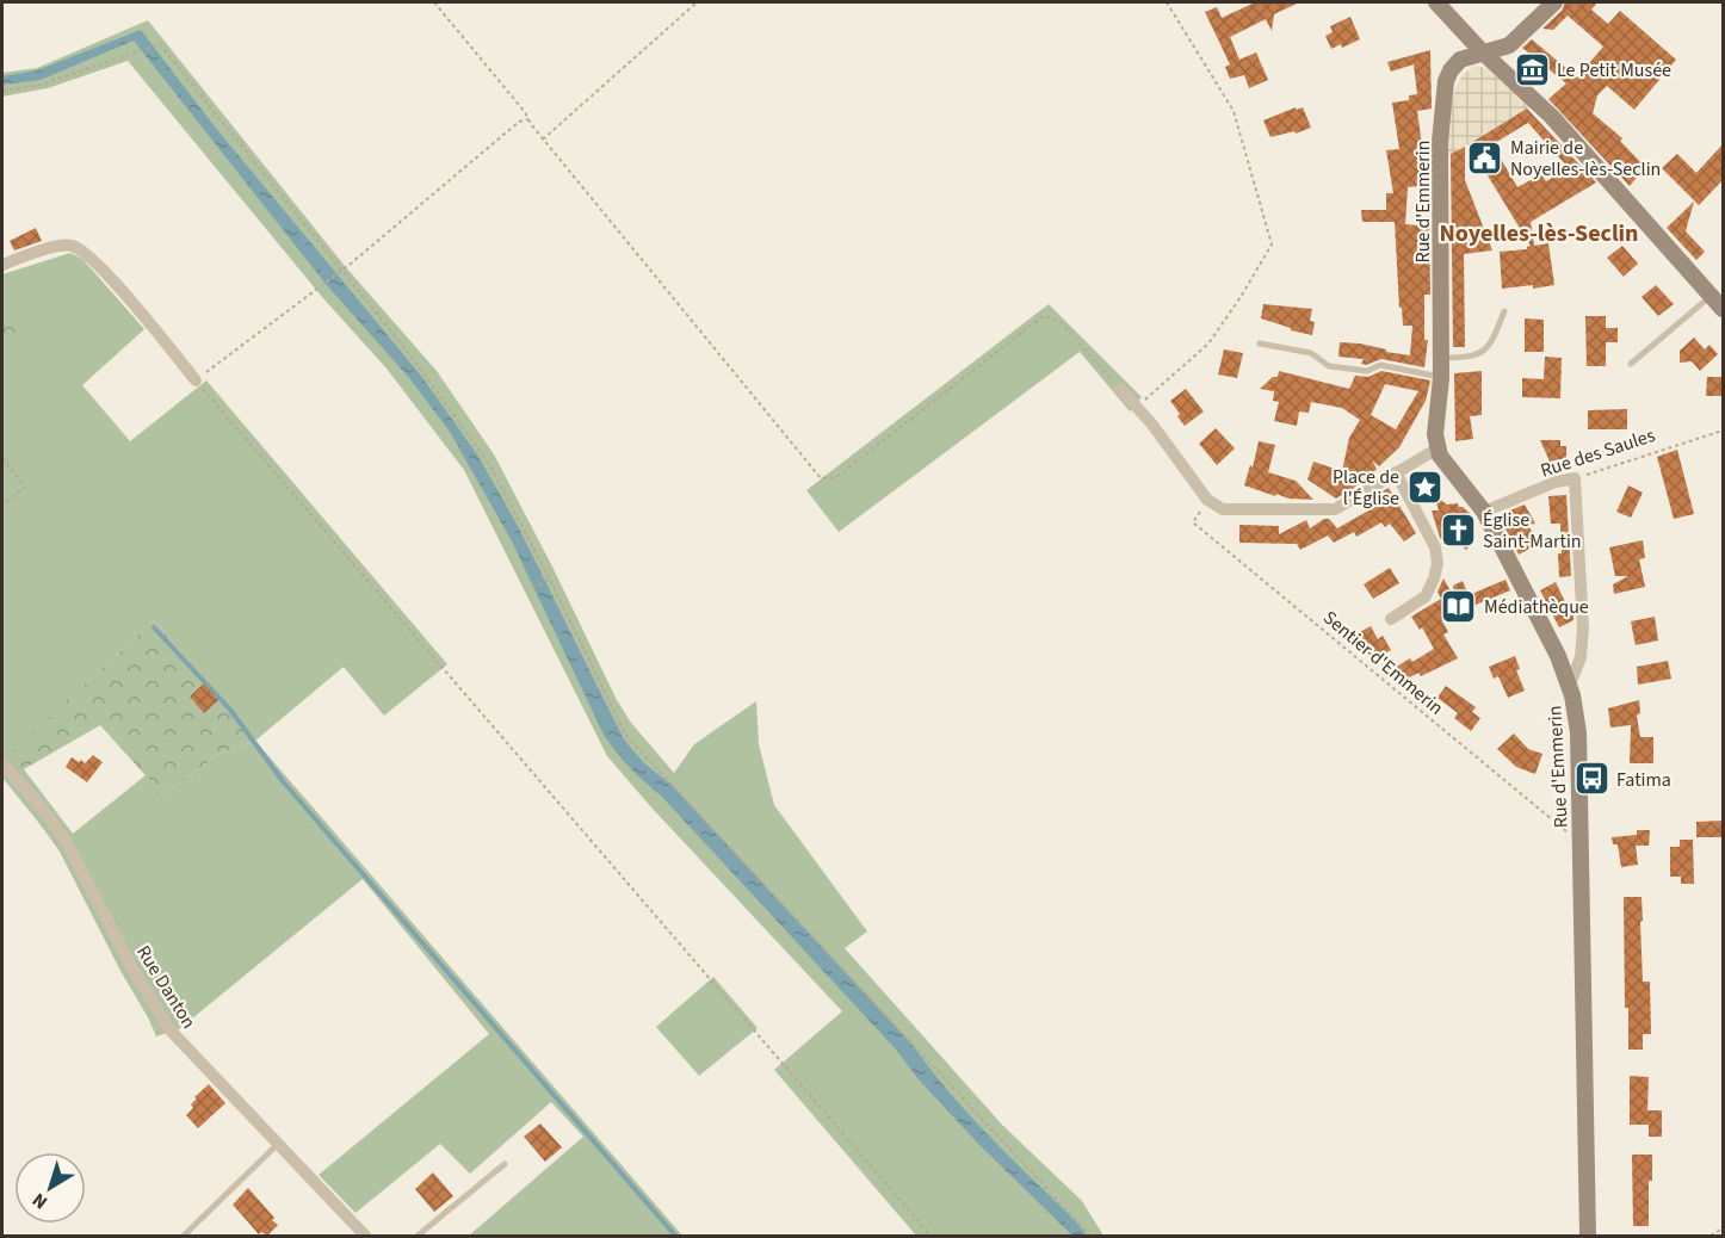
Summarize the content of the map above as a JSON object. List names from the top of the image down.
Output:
{
  "streets": {
    "main road": ["Rue d'Emmerin"],
    "street": ["Rue des Saules", "Rue Danton"],
    "path": ["Sentier d'Emmerin"]
  },
  "crossings": [
    ["Rue d'Emmerin", "Rue des Saules"],
    ["Rue d'Emmerin", "Sentier d'Emmerin"]
  ],
  "districts": ["Noyelles-lès-Seclin"],
  "places": {
    "museum": ["Le Petit Musée"],
    "public building": ["Mairie de Noyelles-lès-Seclin"],
    "place": ["Place de l'Église"],
    "church": ["Église Saint-Martin"],
    "library": ["Médiathèque"],
    "bus stop": ["Fatima"]
  },
  "north": "bottom left"
}
